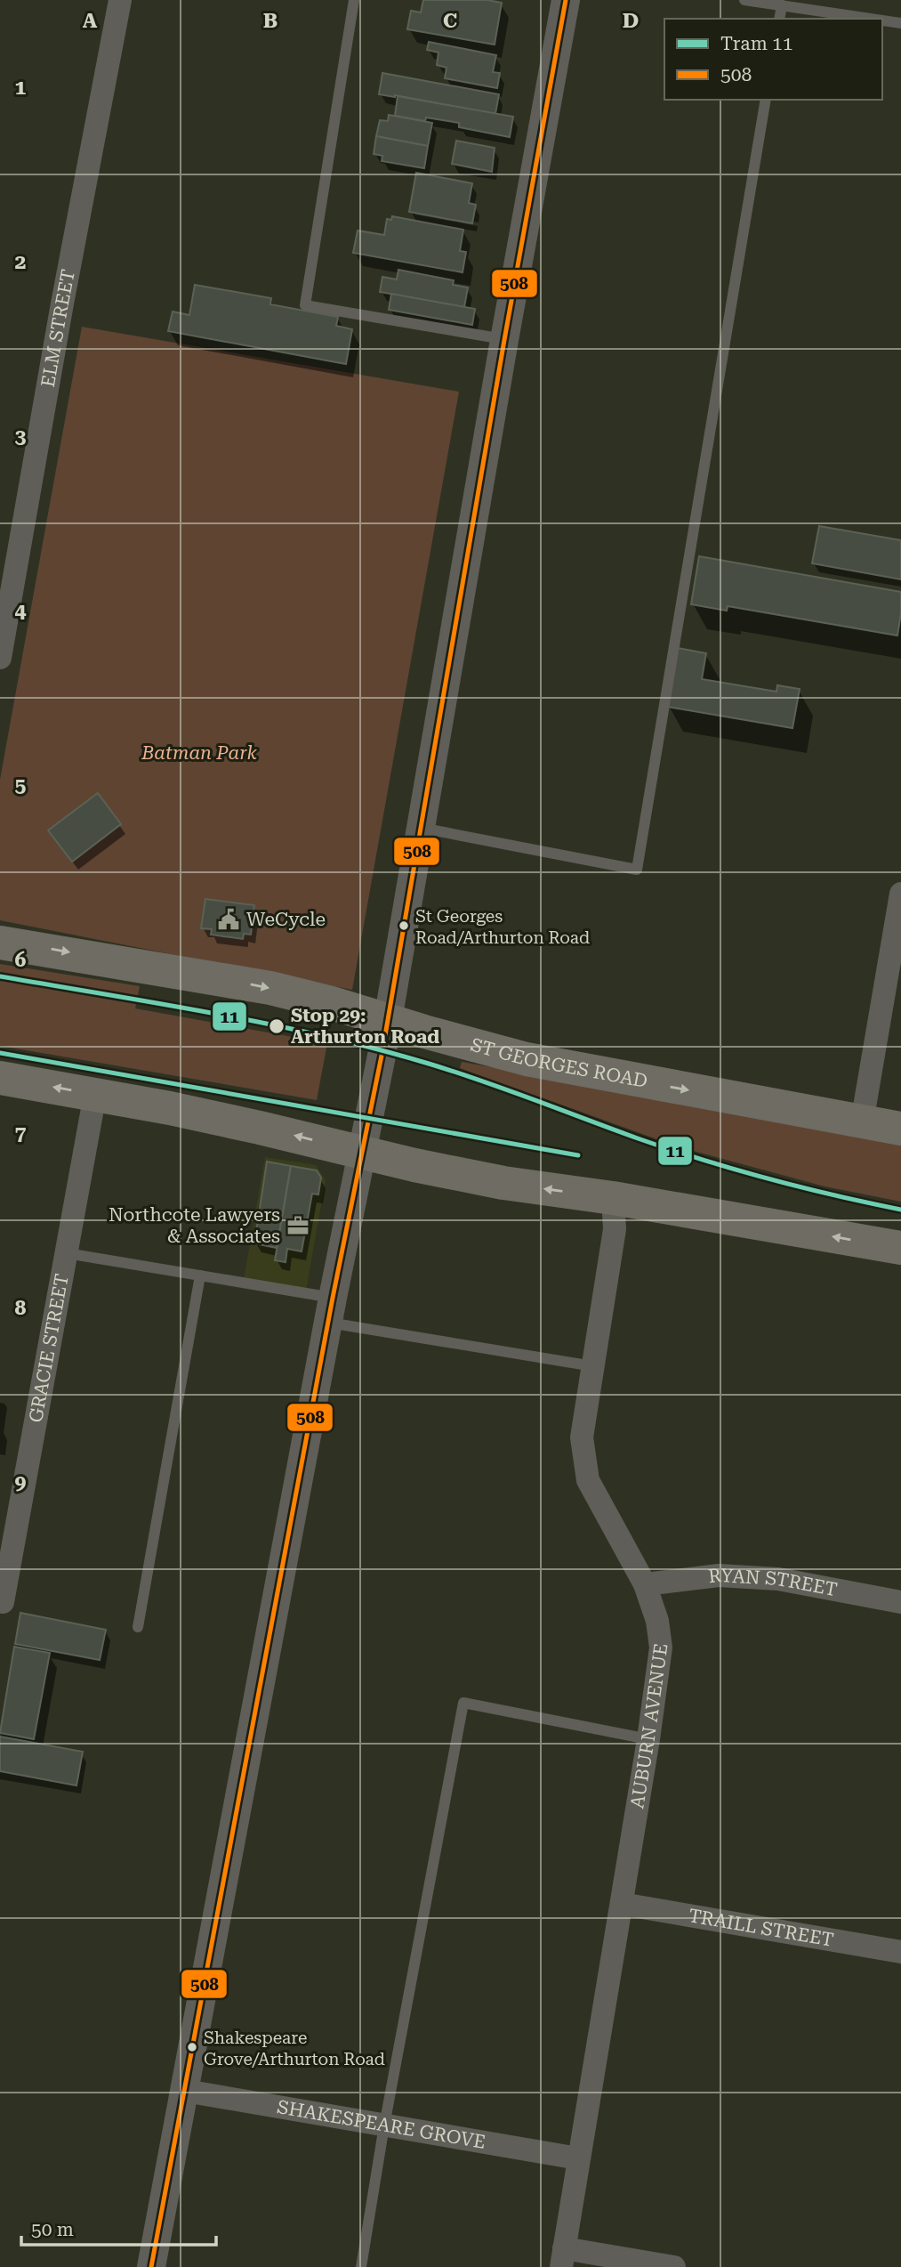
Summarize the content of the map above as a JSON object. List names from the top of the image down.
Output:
{
  "streets": {
    "highway": ["ST GEORGES ROAD"],
    "street": [
      "ELM STREET",
      "GRACIE STREET",
      "RYAN STREET",
      "AUBURN AVENUE",
      "TRAILL STREET",
      "SHAKESPEARE GROVE"
    ]
  },
  "crossings": [
    ["RYAN STREET", "AUBURN AVENUE"],
    ["AUBURN AVENUE", "TRAILL STREET"],
    ["AUBURN AVENUE", "SHAKESPEARE GROVE"]
  ],
  "parks": ["Batman Park"],
  "places": {
    "public building": ["WeCycle"],
    "other": ["St Georges Road/Arthurton Road", "Stop 29: Arthurton Road", "Shakespeare Grove/Arthurton Road"],
    "office": ["Northcote Lawyers & Associates"]
  },
  "lines": ["transit line 508", "tram line 11"],
  "legend": ["Tram 11", "508"],
  "scale_bar": "50 m",
  "grid": {
    "columns": [
      "A",
      "B",
      "C",
      "D"
    ],
    "rows": [
      "1",
      "2",
      "3",
      "4",
      "5",
      "6",
      "7",
      "8",
      "9"
    ]
  }
}
